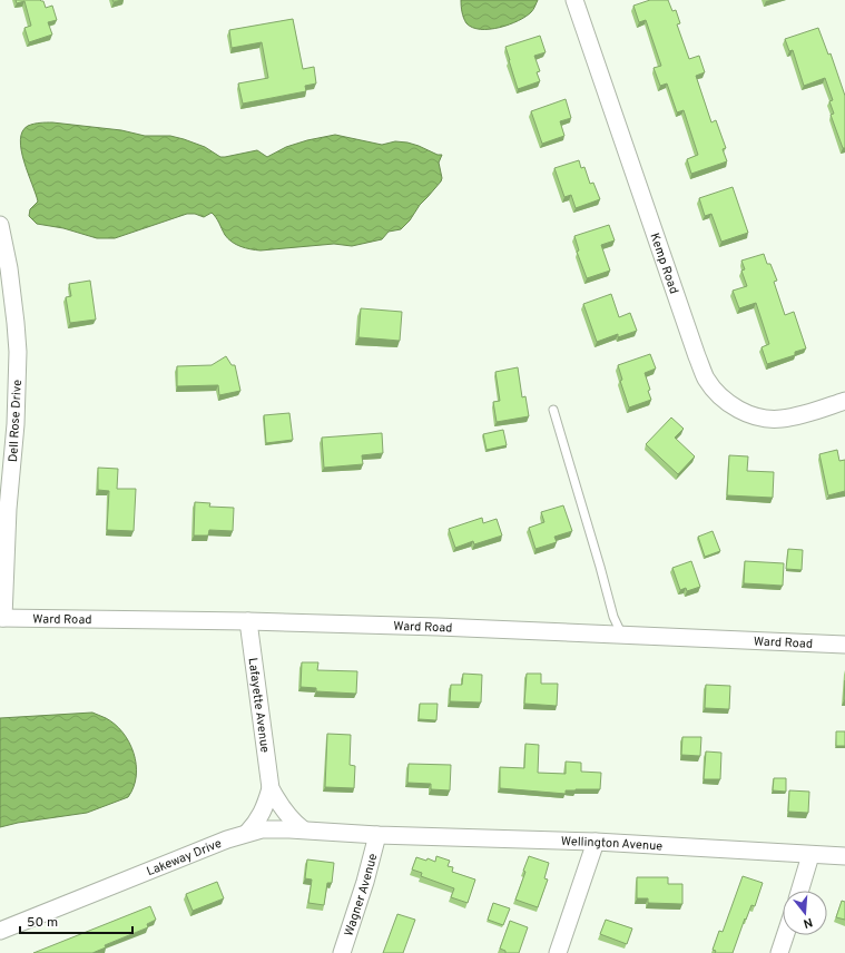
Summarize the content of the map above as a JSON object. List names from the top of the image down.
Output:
{
  "streets": {
    "street": [
      "Kemp Road",
      "Dell Rose Drive",
      "Ward Road",
      "Lafayette Avenue",
      "Wellington Avenue",
      "Lakeway Drive",
      "Wagner Avenue"
    ]
  },
  "crossings": [
    ["Dell Rose Drive", "Ward Road"],
    ["Ward Road", "Lafayette Avenue"],
    ["Lafayette Avenue", "Lakeway Drive"],
    ["Wellington Avenue", "Lakeway Drive"],
    ["Wellington Avenue", "Wagner Avenue"],
    ["Lakeway Drive", "Wagner Avenue"]
  ],
  "scale_bar": "50 m",
  "north": "bottom"
}
